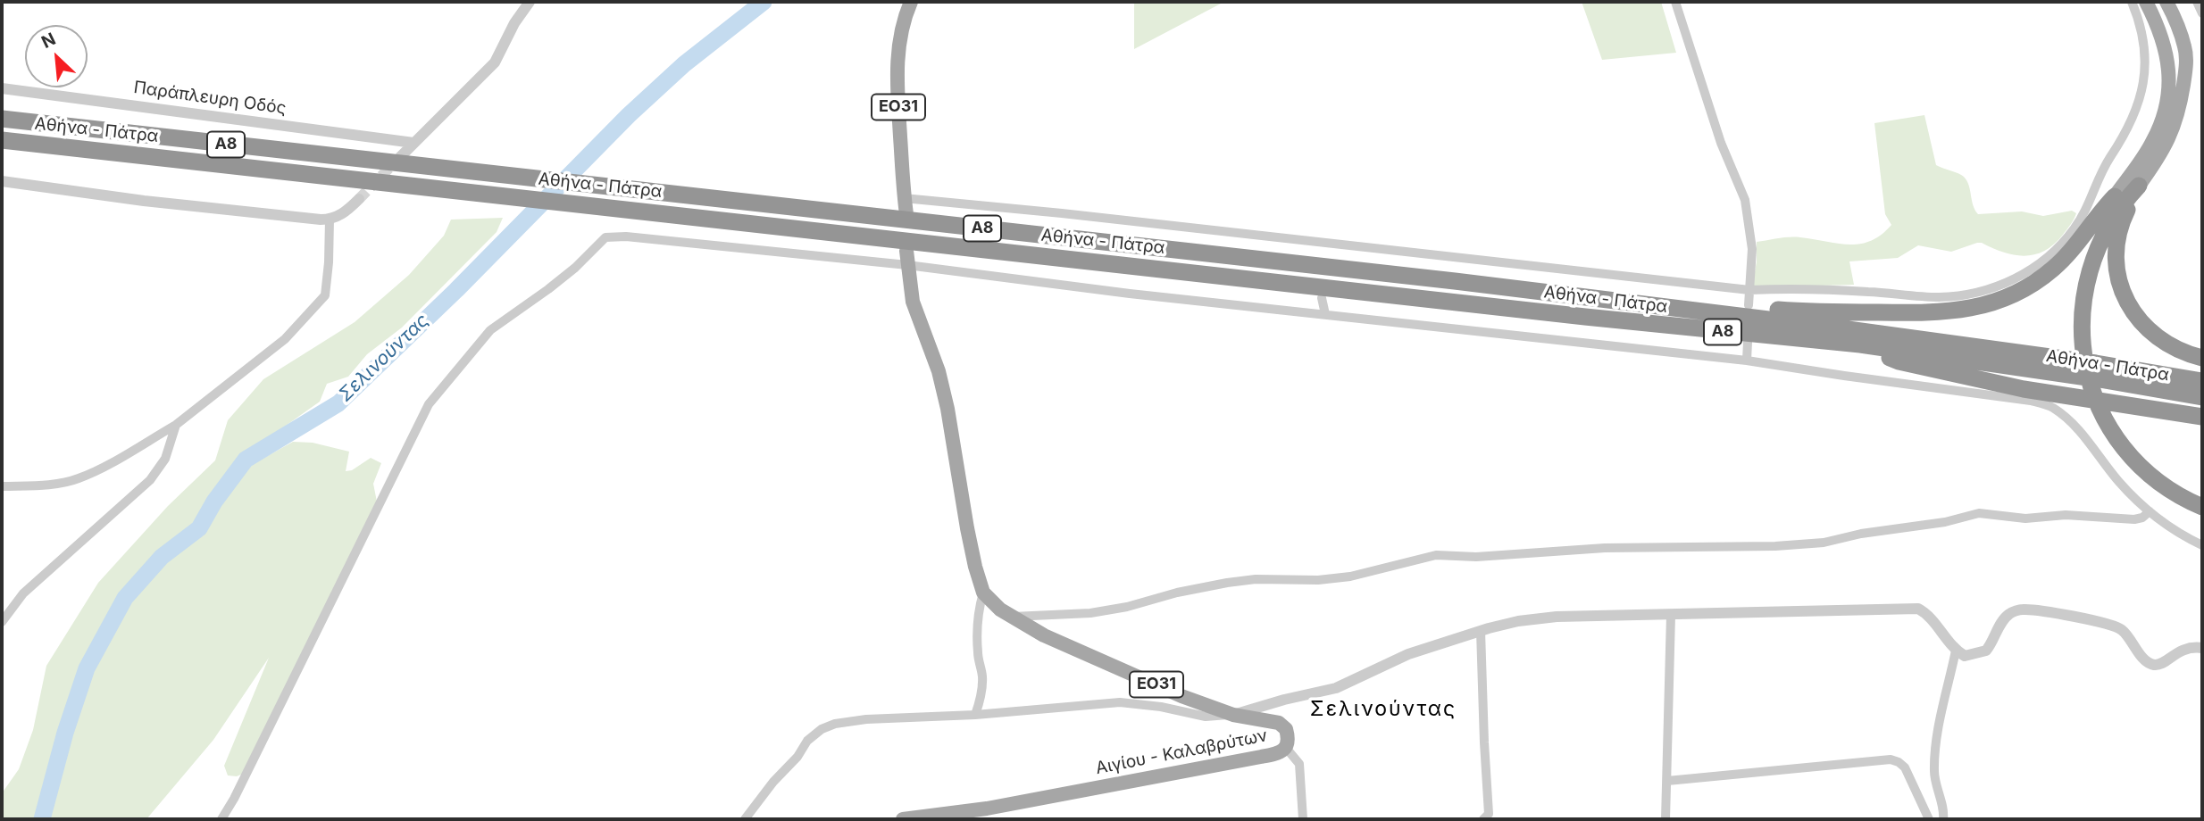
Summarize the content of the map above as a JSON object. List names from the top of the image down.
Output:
{
  "streets": {
    "highway": ["Αθήνα - Πάτρα", "Α8"],
    "main road": ["ΕΟ31", "Αιγίου - Καλαβρύτων"],
    "street": ["Παράπλευρη Οδός"]
  },
  "districts": ["Σελινούντας"],
  "water": ["Σελινούντας"],
  "north": "top left"
}
